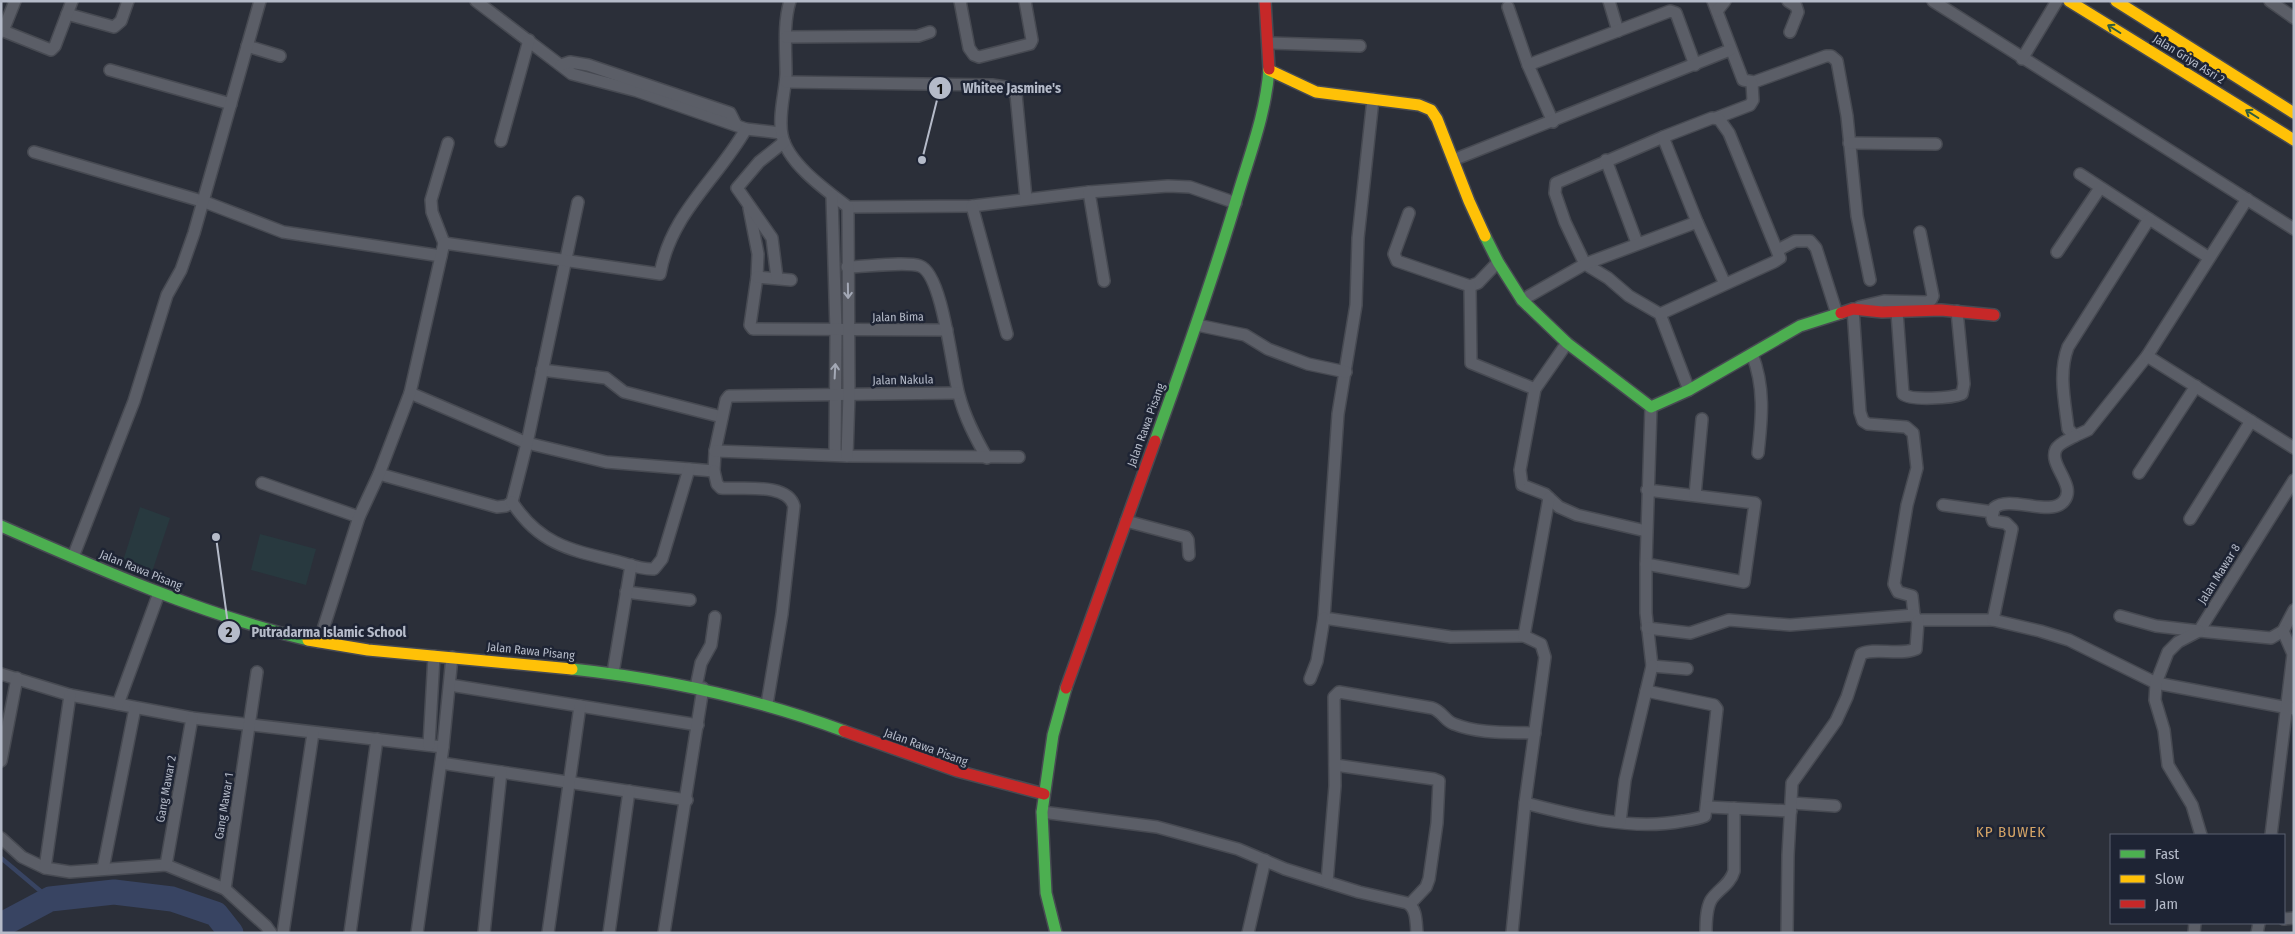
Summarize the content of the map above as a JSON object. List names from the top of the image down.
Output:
{
  "streets": {
    "street": [
      "Jalan Griya Asri 2",
      "Jalan Bima",
      "Jalan Nakula",
      "Jalan Rawa Pisang",
      "Jalan Mawar 8",
      "Gang Mawar 2",
      "Gang Mawar 1"
    ]
  },
  "districts": ["KP BUWEK"],
  "places": ["Whitee Jasmine's", "Putradarma Islamic School"],
  "legend": ["Fast", "Slow", "Jam"]
}
